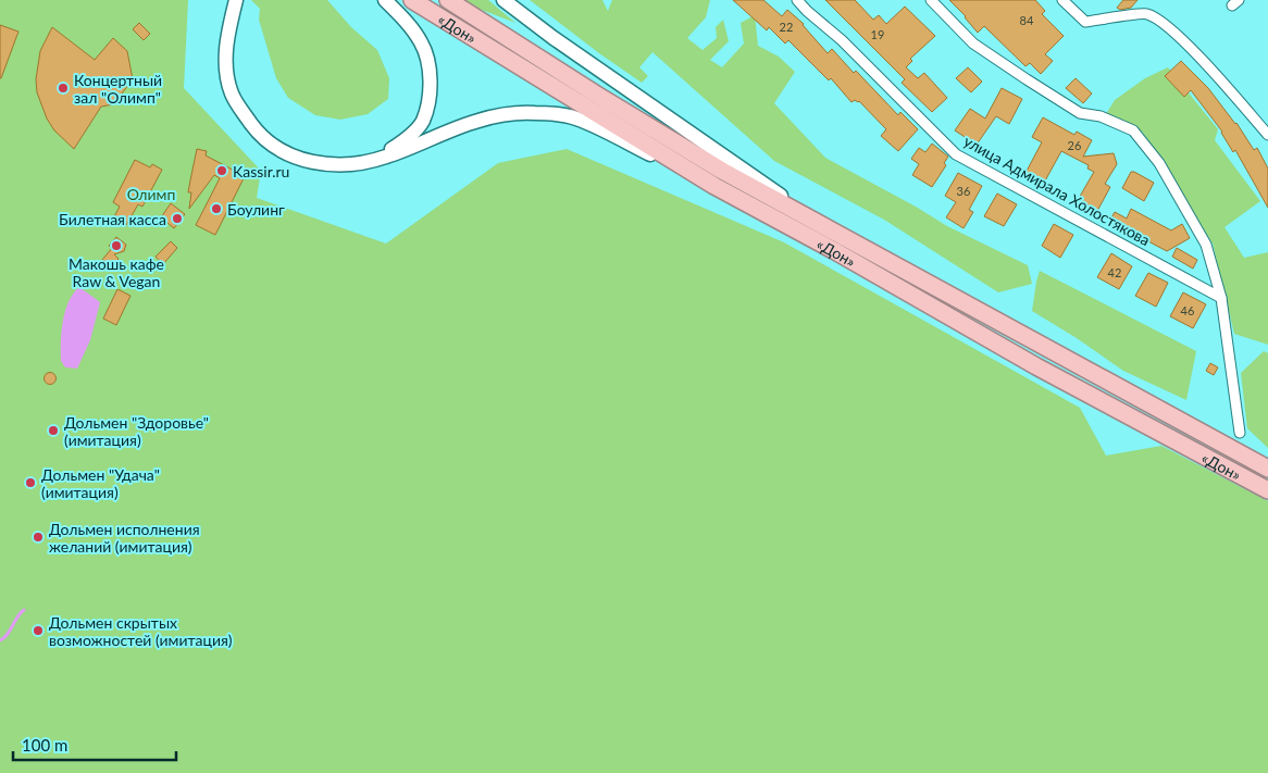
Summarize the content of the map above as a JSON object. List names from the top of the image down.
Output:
{
  "streets": {
    "highway": ["«Дон»"],
    "street": ["улица Адмирала Холостякова"]
  },
  "parks": ["Олимп"],
  "places": [
    "Концертный зал \"Олимп\"",
    "Kassir.ru",
    "Боулинг",
    "Билетная касса",
    "Макошь кафе Raw & Vegan",
    "Дольмен \"Здоровье\" (имитация)",
    "Дольмен \"Удача\" (имитация)",
    "Дольмен исполнения желаний (имитация)",
    "Дольмен скрытых возможностей (имитация)"
  ],
  "house_numbers": [
    "84",
    "22",
    "19",
    "26",
    "36",
    "42",
    "46"
  ],
  "scale_bar": "100 m"
}
